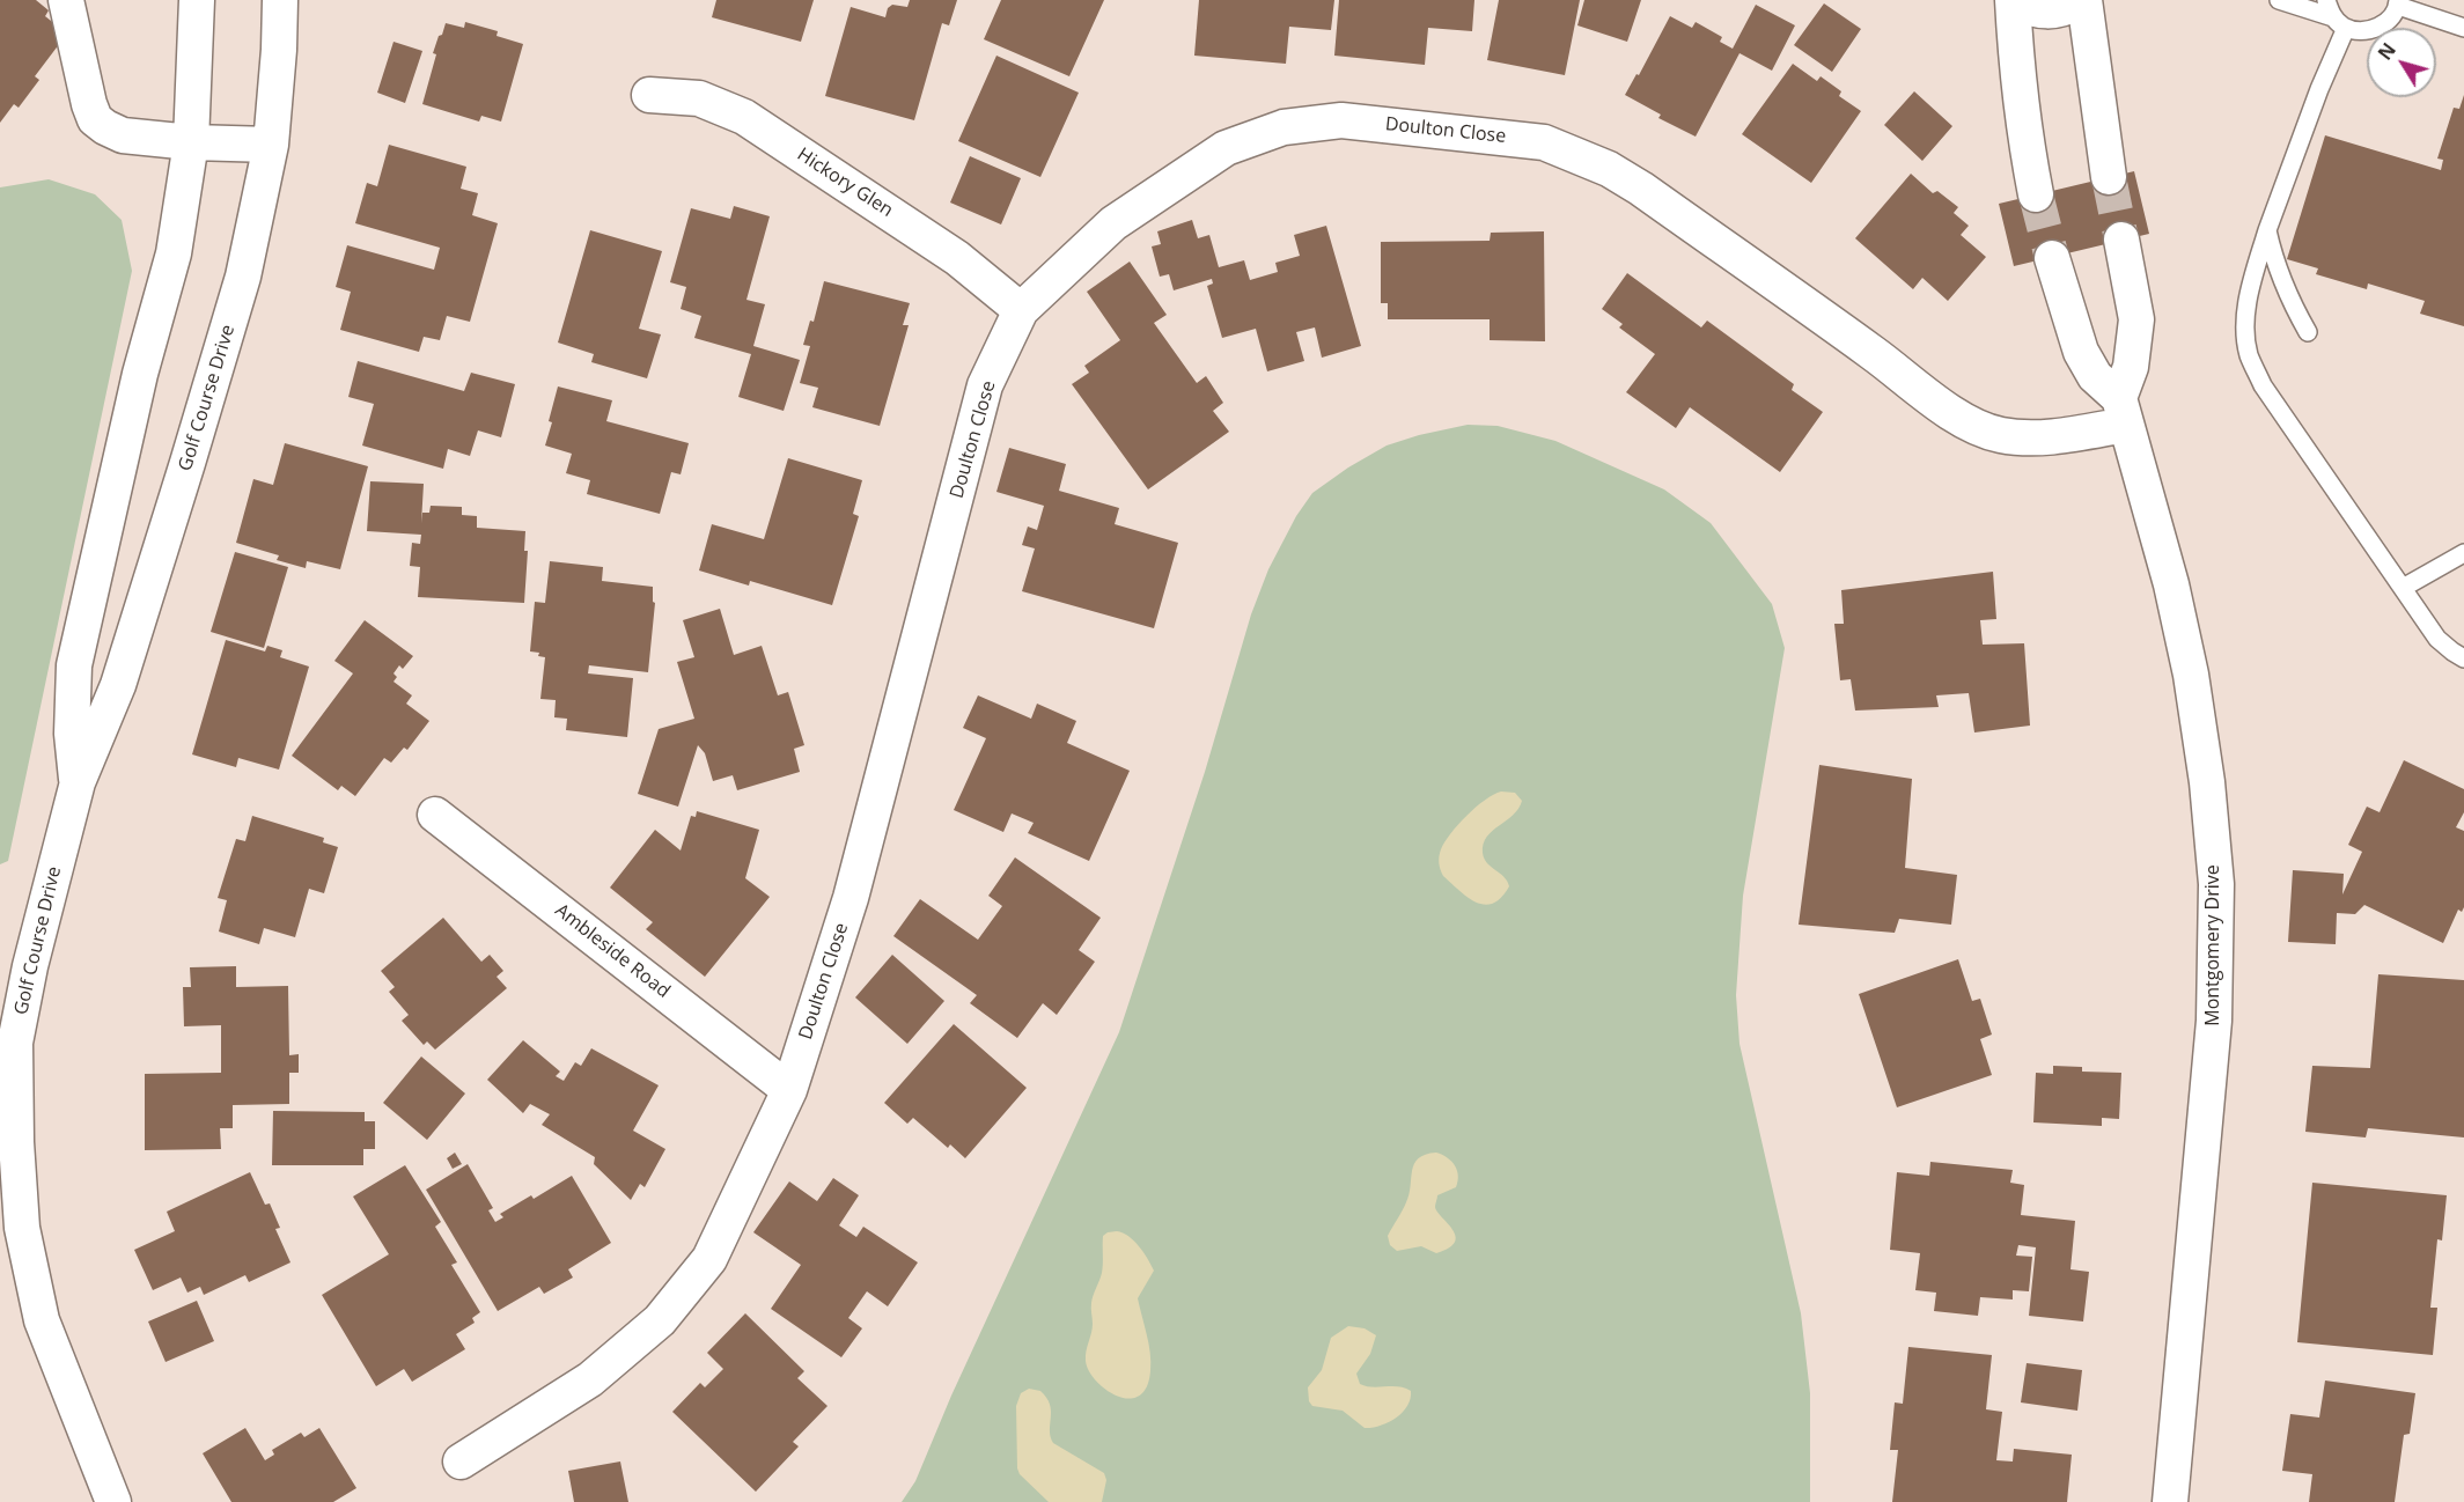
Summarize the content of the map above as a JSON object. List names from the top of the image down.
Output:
{
  "streets": {
    "street": [
      "Doulton Close",
      "Hickory Glen",
      "Golf Course Drive",
      "Montgomery Drive",
      "Ambleside Road"
    ]
  },
  "crossings": [
    ["Doulton Close", "Hickory Glen"],
    ["Doulton Close", "Montgomery Drive"],
    ["Doulton Close", "Ambleside Road"]
  ],
  "north": "top left"
}
